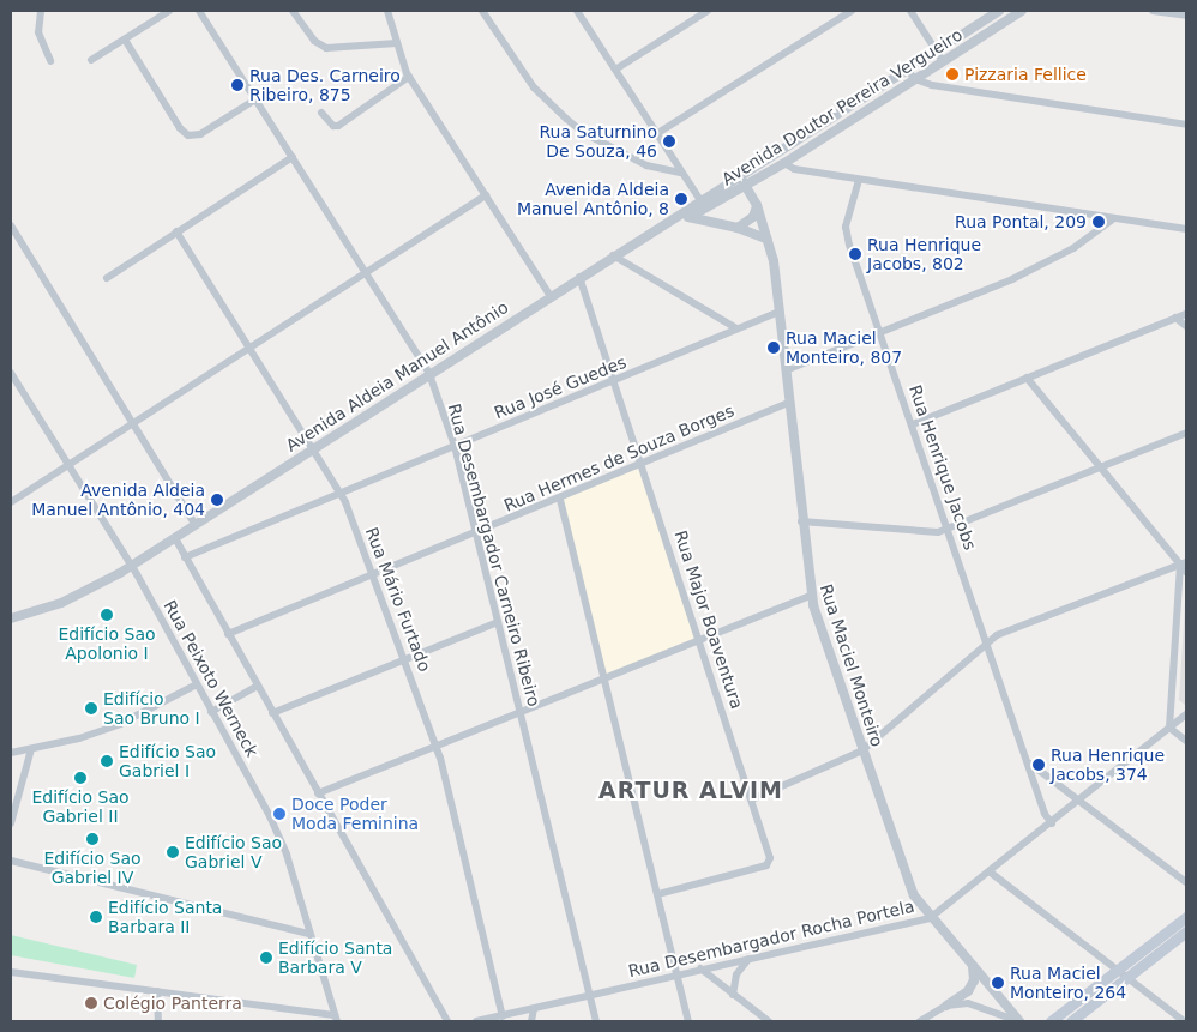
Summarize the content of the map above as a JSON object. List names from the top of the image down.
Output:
{
  "streets": {
    "street": [
      "Avenida Doutor Pereira Vergueiro",
      "Avenida Aldeia Manuel Antônio",
      "Rua José Guedes",
      "Rua Hermes de Souza Borges",
      "Rua Henrique Jacobs",
      "Rua Desembargador Carneiro Ribeiro",
      "Rua Mário Furtado",
      "Rua Major Boaventura",
      "Rua Maciel Monteiro",
      "Rua Peixoto Werneck",
      "Rua Desembargador Rocha Portela"
    ]
  },
  "crossings": [
    ["Avenida Doutor Pereira Vergueiro", "Avenida Aldeia Manuel Antônio"],
    ["Avenida Doutor Pereira Vergueiro", "Rua Maciel Monteiro"],
    ["Avenida Aldeia Manuel Antônio", "Rua Desembargador Carneiro Ribeiro"],
    ["Avenida Aldeia Manuel Antônio", "Rua Mário Furtado"],
    ["Avenida Aldeia Manuel Antônio", "Rua Major Boaventura"],
    ["Avenida Aldeia Manuel Antônio", "Rua Peixoto Werneck"],
    ["Rua José Guedes", "Rua Desembargador Carneiro Ribeiro"],
    ["Rua José Guedes", "Rua Mário Furtado"],
    ["Rua José Guedes", "Rua Major Boaventura"],
    ["Rua José Guedes", "Rua Maciel Monteiro"],
    ["Rua Hermes de Souza Borges", "Rua Desembargador Carneiro Ribeiro"],
    ["Rua Hermes de Souza Borges", "Rua Mário Furtado"],
    ["Rua Hermes de Souza Borges", "Rua Major Boaventura"],
    ["Rua Hermes de Souza Borges", "Rua Maciel Monteiro"],
    ["Rua Henrique Jacobs", "Rua Desembargador Rocha Portela"],
    ["Rua Desembargador Carneiro Ribeiro", "Rua Desembargador Rocha Portela"],
    ["Rua Mário Furtado", "Rua Desembargador Rocha Portela"],
    ["Rua Maciel Monteiro", "Rua Desembargador Rocha Portela"]
  ],
  "districts": ["ARTUR ALVIM"],
  "places": [
    "Pizzaria Fellice",
    "Rua Des. Carneiro Ribeiro, 875",
    "Rua Saturnino De Souza, 46",
    "Avenida Aldeia Manuel Antônio, 8",
    "Rua Pontal, 209",
    "Rua Henrique Jacobs, 802",
    "Rua Maciel Monteiro, 807",
    "Avenida Aldeia Manuel Antônio, 404",
    "Edifício Sao Apolonio I",
    "Edifício Sao Bruno I",
    "Edifício Sao Gabriel I",
    "Rua Henrique Jacobs, 374",
    "Edifício Sao Gabriel II",
    "Doce Poder Moda Feminina",
    "Edifício Sao Gabriel IV",
    "Edifício Sao Gabriel V",
    "Edifício Santa Barbara II",
    "Edifício Santa Barbara V",
    "Rua Maciel Monteiro, 264",
    "Colégio Panterra"
  ]
}
